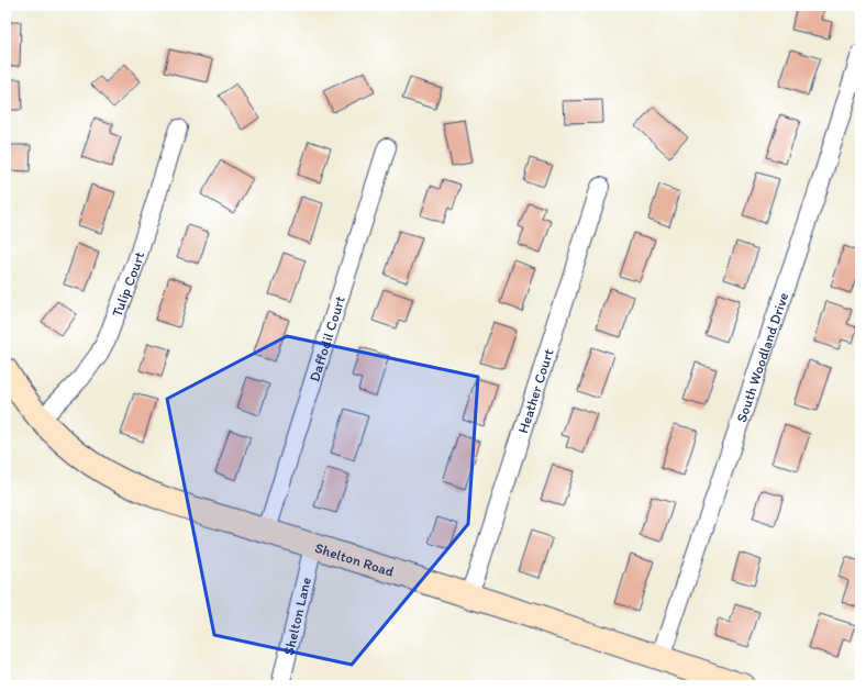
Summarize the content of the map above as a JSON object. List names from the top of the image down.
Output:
{
  "streets": {
    "street": [
      "Tulip Court",
      "Daffodil Court",
      "South Woodland Drive",
      "Heather Court",
      "Shelton Road",
      "Shelton Lane"
    ]
  },
  "crossings": [
    ["Tulip Court", "Shelton Road"],
    ["Daffodil Court", "Shelton Road"],
    ["South Woodland Drive", "Shelton Road"],
    ["Heather Court", "Shelton Road"],
    ["Shelton Road", "Shelton Lane"]
  ]
}
